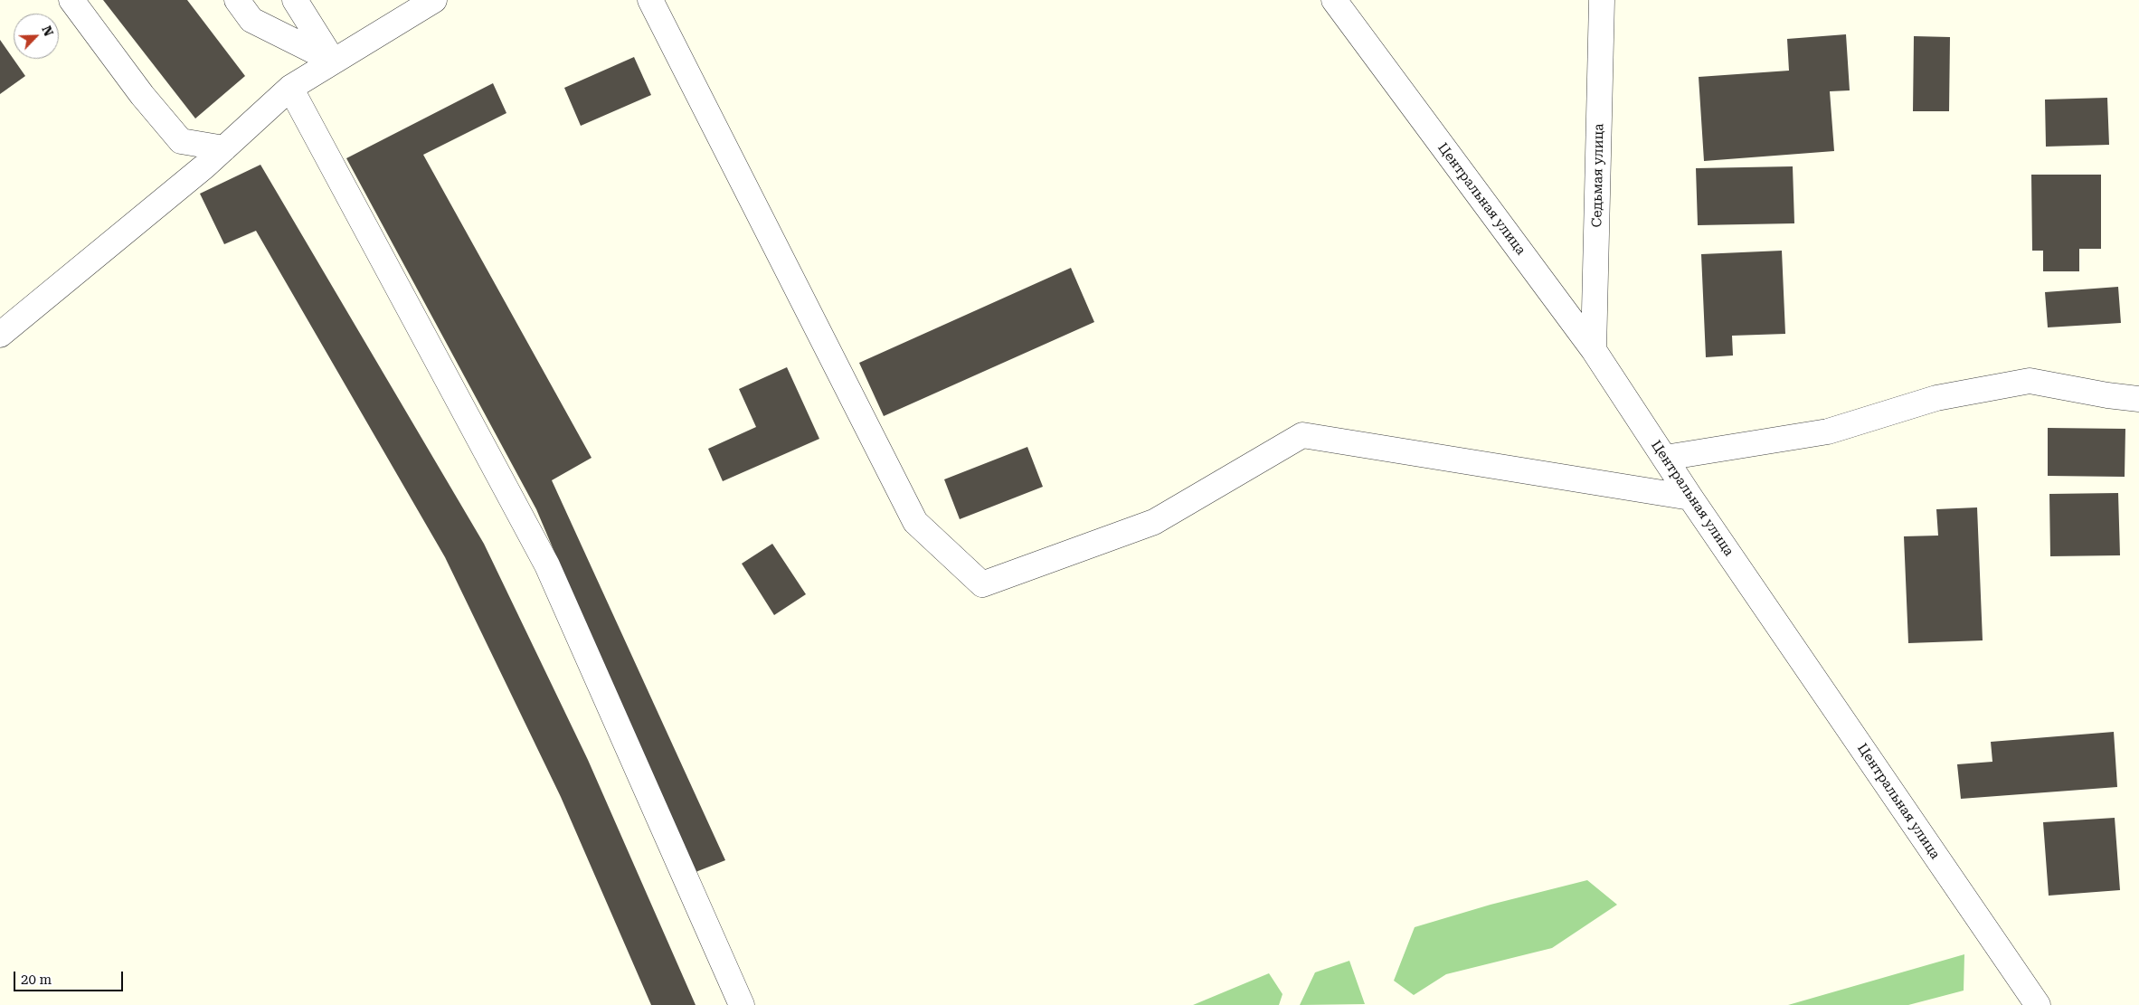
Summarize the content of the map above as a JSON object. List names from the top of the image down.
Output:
{
  "streets": {
    "street": ["Седьмая улица", "Центральная улица"]
  },
  "crossings": [
    ["Седьмая улица", "Центральная улица"]
  ],
  "scale_bar": "20 m",
  "north": "top right"
}
